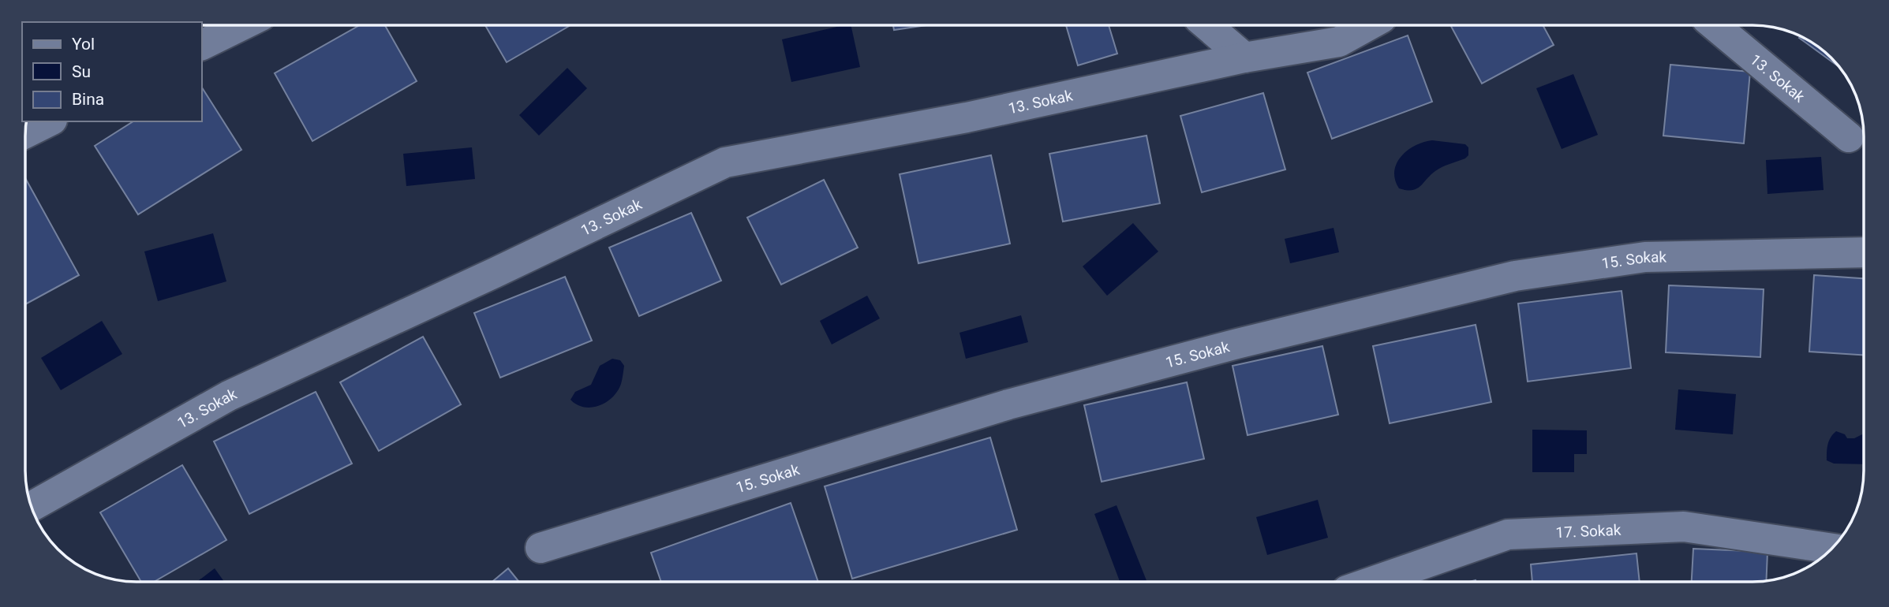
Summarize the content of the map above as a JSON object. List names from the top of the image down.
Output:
{
  "streets": {
    "street": ["13. Sokak", "15. Sokak", "17. Sokak"]
  },
  "legend": ["Yol", "Su", "Bina"]
}
